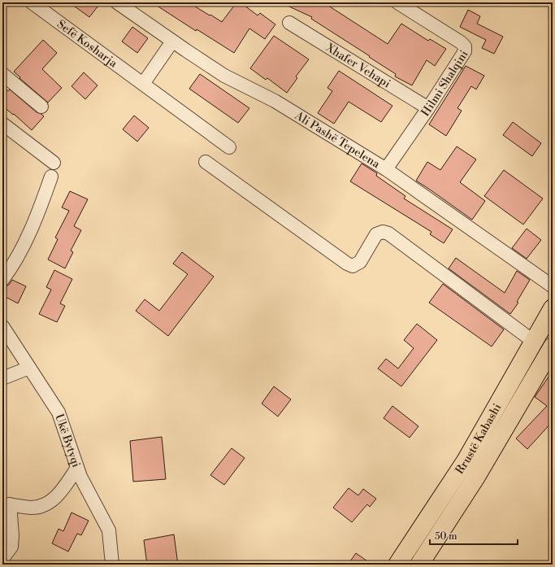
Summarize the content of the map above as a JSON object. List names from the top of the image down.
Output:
{
  "streets": {
    "main road": ["Rrustë Kabashi"],
    "street": [
      "Sefë Kosharja",
      "Xhafer Vehapi",
      "Hilmi Shalqini",
      "Ali Pashë Tepelena",
      "Ukë Bytyqi"
    ]
  },
  "crossings": [
    ["Xhafer Vehapi", "Hilmi Shalqini"],
    ["Hilmi Shalqini", "Ali Pashë Tepelena"]
  ],
  "scale_bar": "50 m"
}
